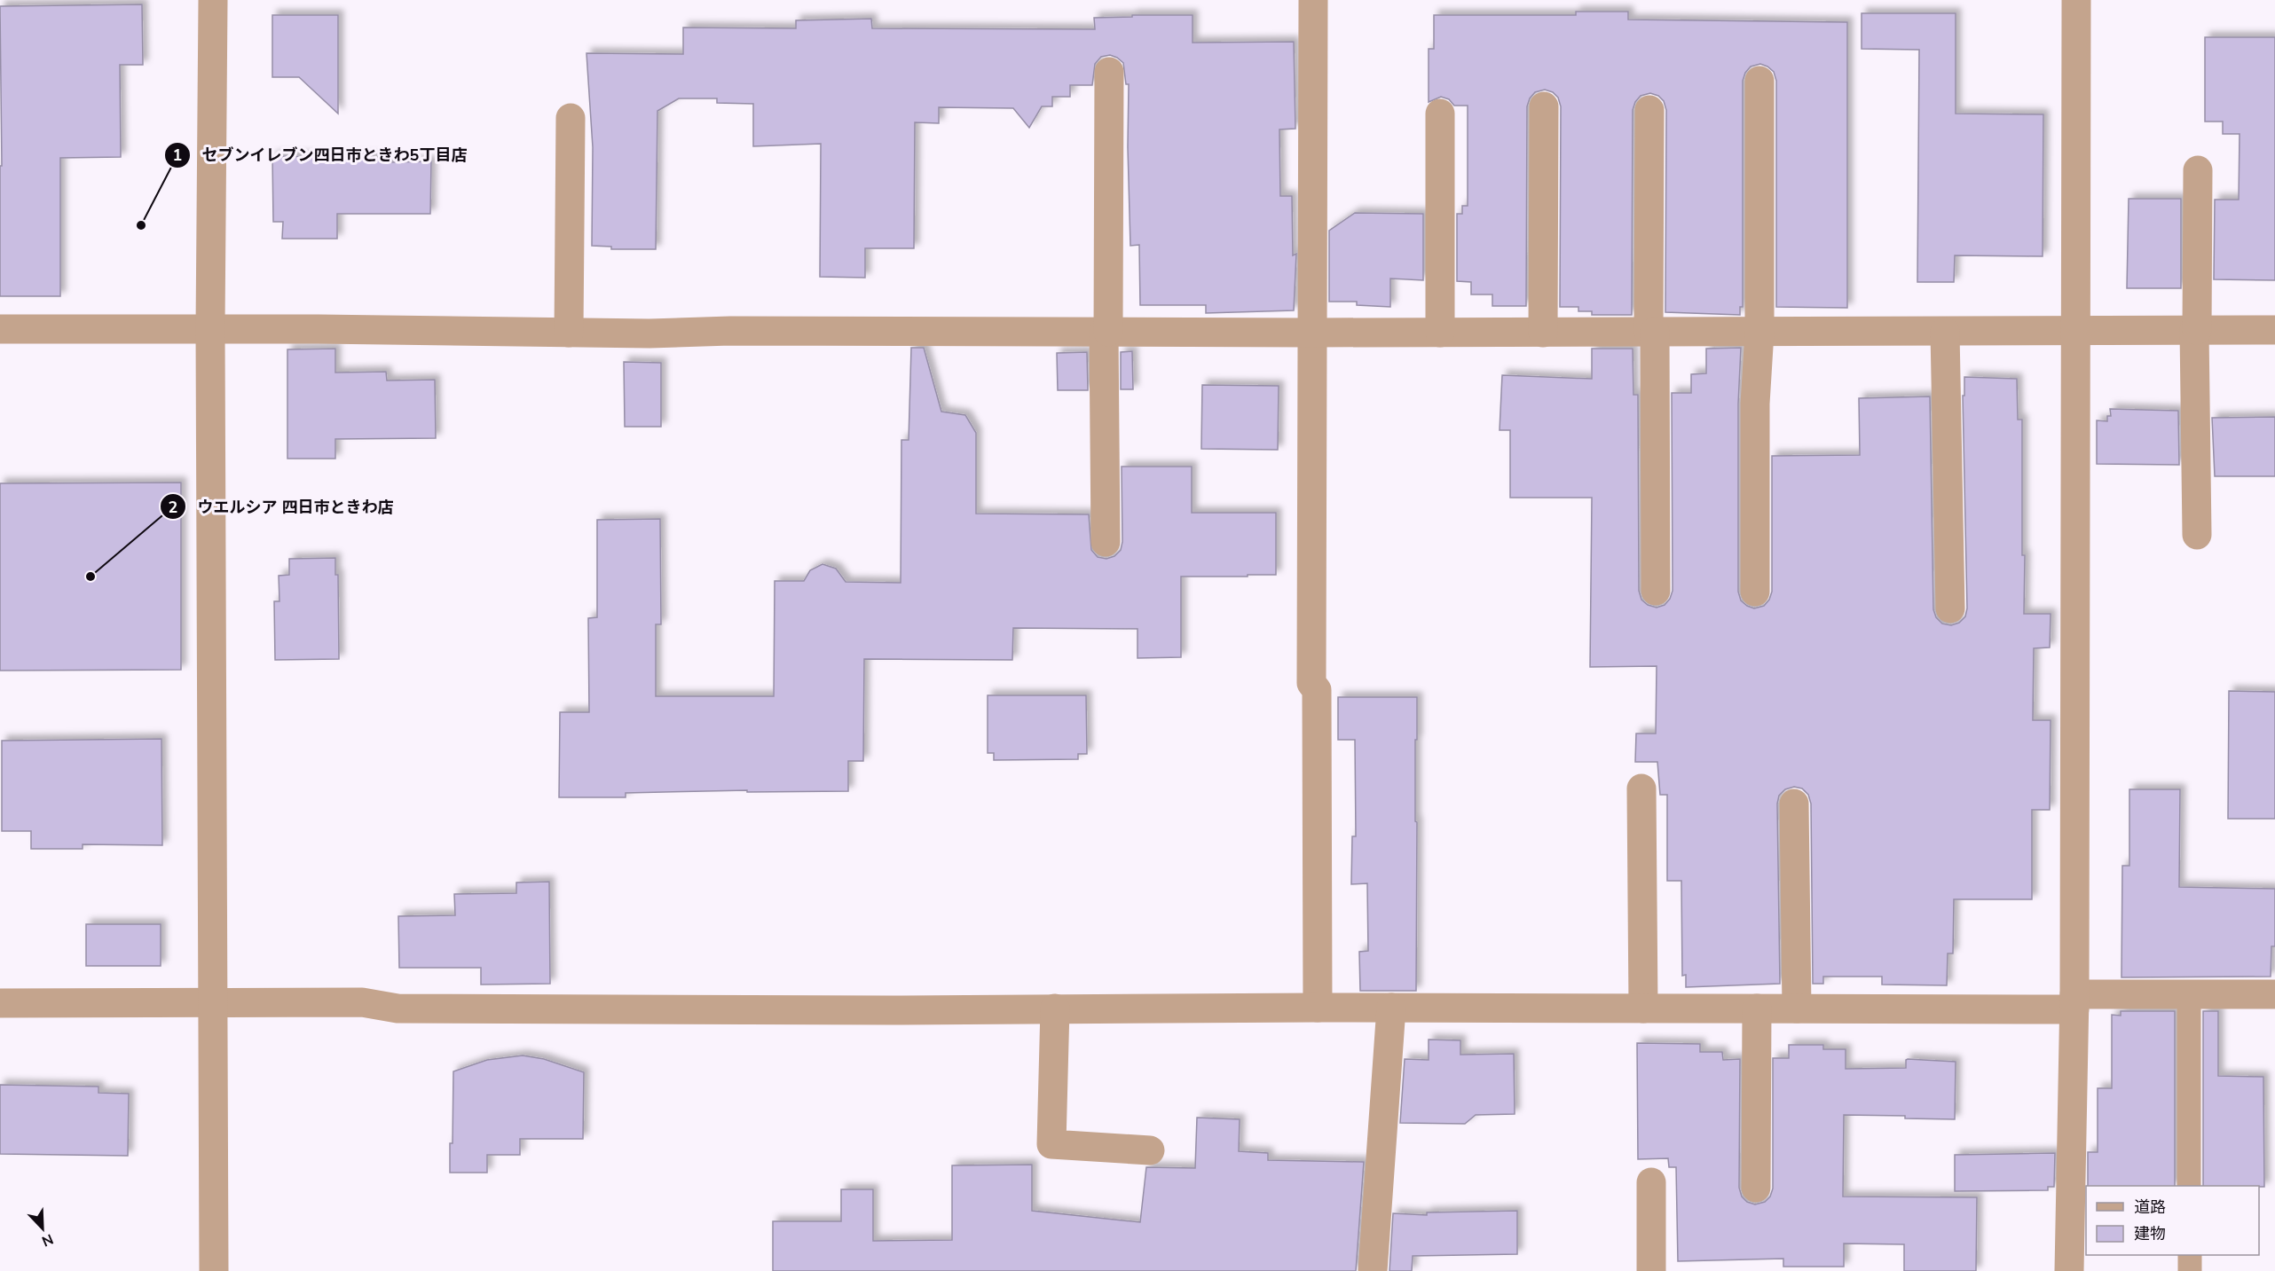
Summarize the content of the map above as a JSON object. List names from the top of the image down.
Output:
{
  "places": ["セブンイレブン四日市ときわ5丁目店", "ウエルシア 四日市ときわ店"],
  "legend": ["道路", "建物"],
  "north": "bottom right"
}
